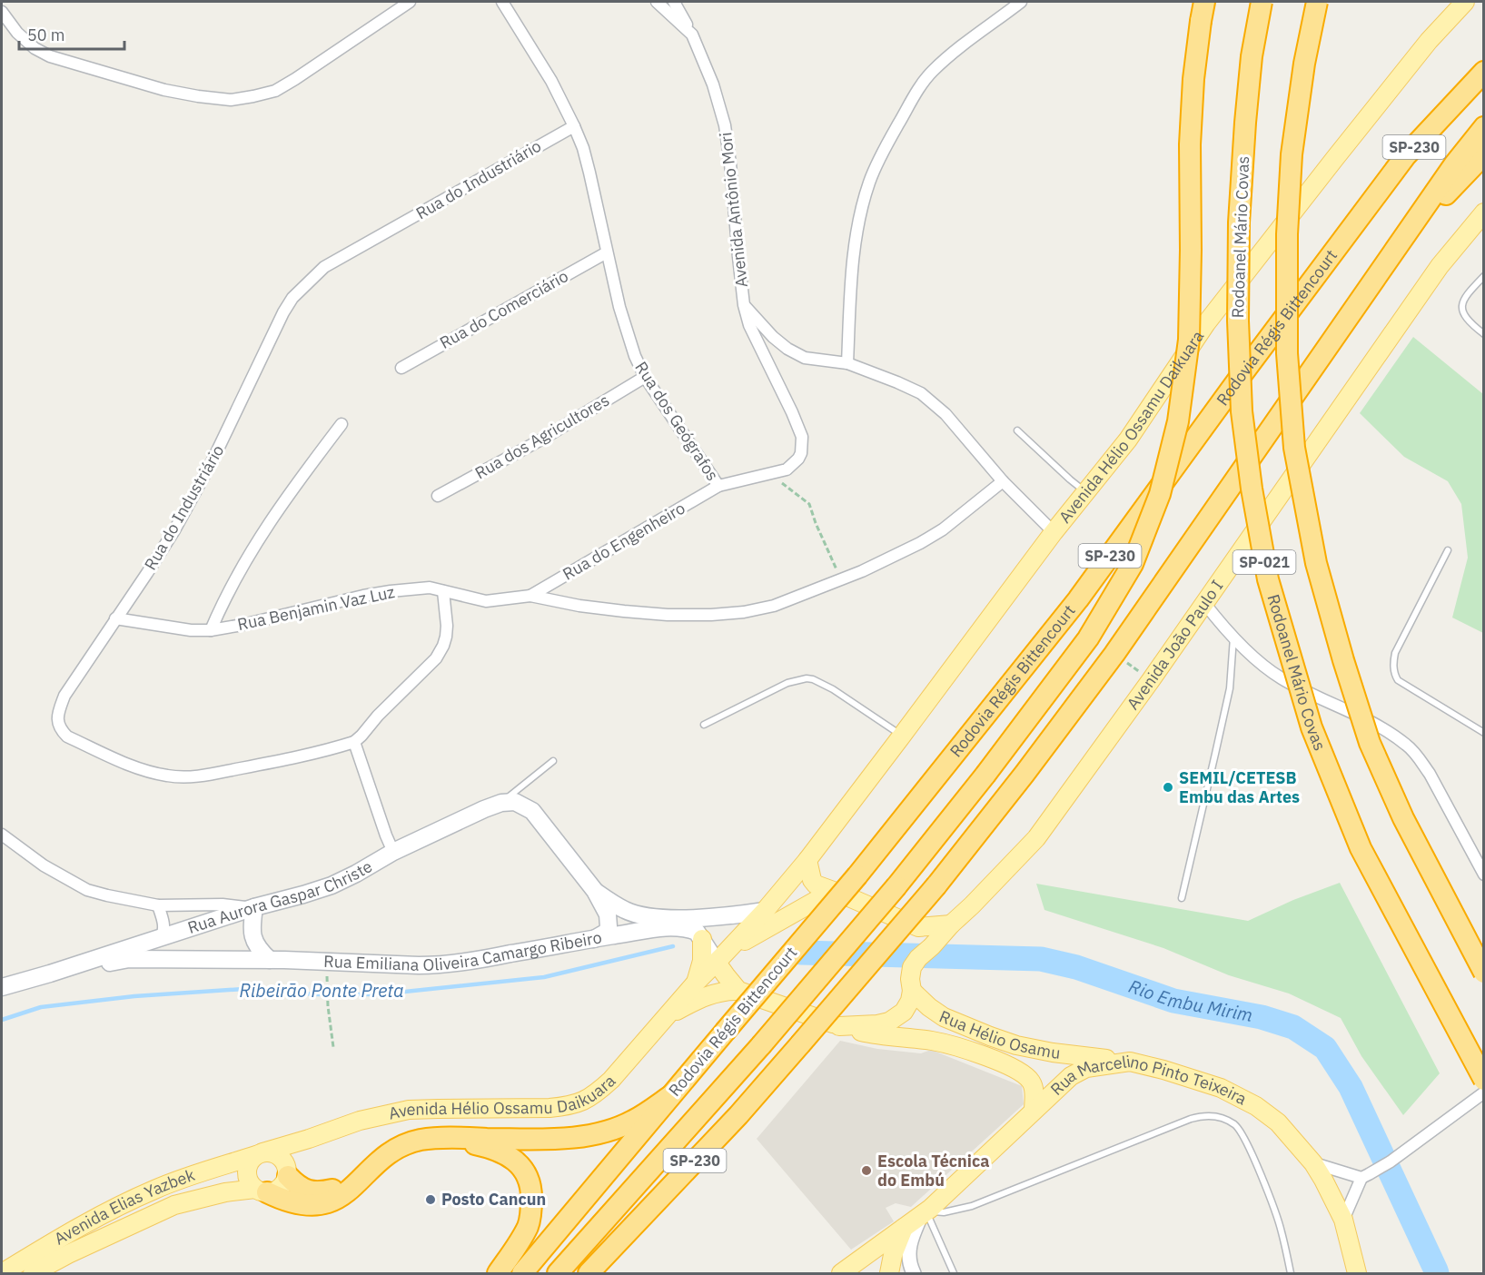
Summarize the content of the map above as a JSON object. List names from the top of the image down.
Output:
{
  "streets": {
    "highway": [
      "SP-230",
      "Rodoanel Mário Covas",
      "Rodovia Régis Bittencourt",
      "SP-021"
    ],
    "main road": [
      "Avenida Hélio Ossamu Daikuara",
      "Avenida João Paulo I",
      "Rua Aurora Gaspar Christe",
      "Rua Emiliana Oliveira Camargo Ribeiro",
      "Rua Hélio Osamu",
      "Rua Marcelino Pinto Teixeira",
      "Avenida Elias Yazbek"
    ],
    "street": [
      "Rua do Industriário",
      "Avenida Antônio Mori",
      "Rua do Comerciário",
      "Rua dos Geógrafos",
      "Rua dos Agricultores",
      "Rua do Engenheiro",
      "Rua Benjamin Vaz Luz"
    ]
  },
  "crossings": [
    ["Rua do Industriário", "Rua dos Geógrafos"],
    ["Rua do Industriário", "Rua Benjamin Vaz Luz"],
    ["Avenida Antônio Mori", "Rua dos Geógrafos"],
    ["Avenida Antônio Mori", "Avenida Hélio Ossamu Daikuara"],
    ["Avenida Antônio Mori", "Rua Benjamin Vaz Luz"],
    ["Rua do Comerciário", "Rua dos Geógrafos"],
    ["Rua dos Geógrafos", "Rua dos Agricultores"],
    ["Rua dos Geógrafos", "Rua do Engenheiro"],
    ["Avenida Hélio Ossamu Daikuara", "Avenida Elias Yazbek"],
    ["Rua do Engenheiro", "Rua Benjamin Vaz Luz"],
    ["Avenida João Paulo I", "Rua Hélio Osamu"],
    ["Rua Aurora Gaspar Christe", "Rua Emiliana Oliveira Camargo Ribeiro"],
    ["Rua Hélio Osamu", "Rua Marcelino Pinto Teixeira"]
  ],
  "water": ["Ribeirão Ponte Preta", "Rio Embu Mirim"],
  "places": ["SEMIL/CETESB Embu das Artes", "Escola Técnica do Embú", "Posto Cancun"],
  "scale_bar": "50 m"
}
